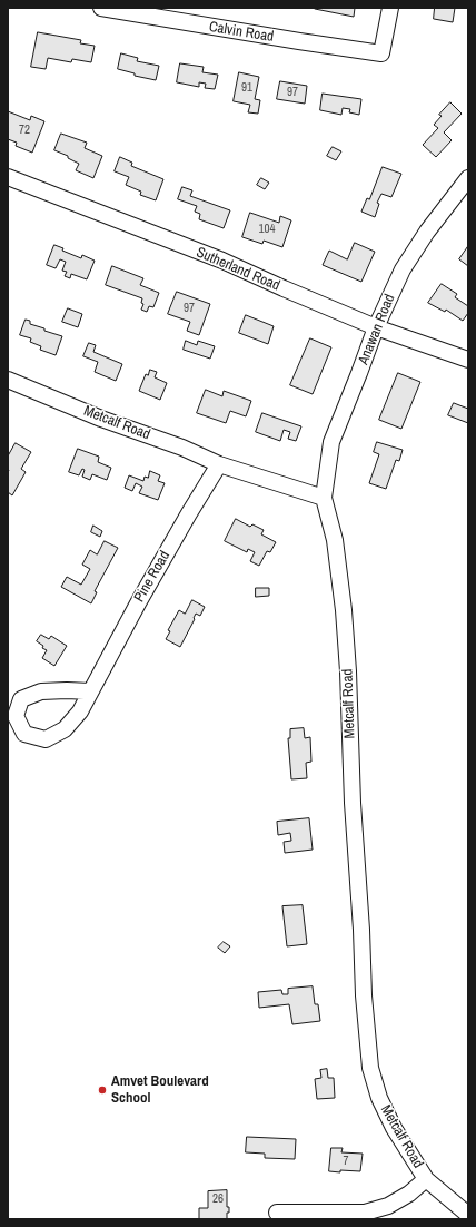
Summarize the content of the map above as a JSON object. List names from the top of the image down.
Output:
{
  "streets": {
    "street": [
      "Calvin Road",
      "Sutherland Road",
      "Anawan Road",
      "Metcalf Road",
      "Pine Road"
    ]
  },
  "crossings": [
    ["Sutherland Road", "Anawan Road"],
    ["Anawan Road", "Metcalf Road"],
    ["Metcalf Road", "Pine Road"]
  ],
  "places": ["Amvet Boulevard School"],
  "house_numbers": [
    "91",
    "97",
    "72",
    "104",
    "97",
    "7",
    "26"
  ]
}
